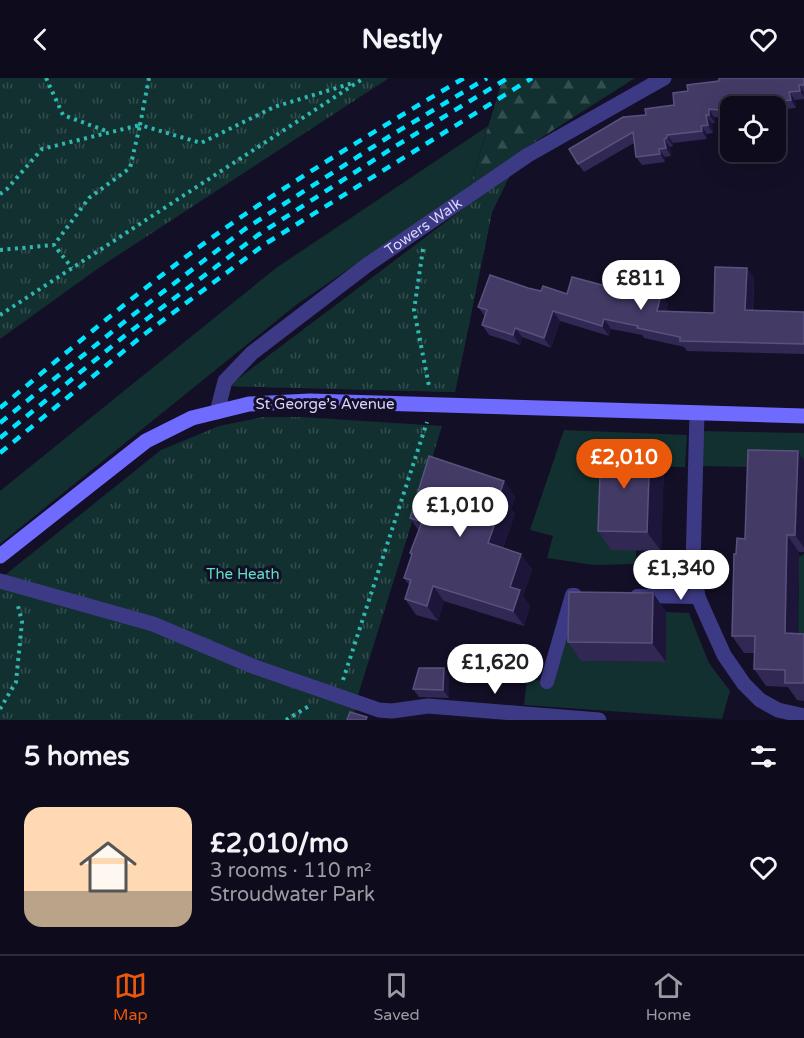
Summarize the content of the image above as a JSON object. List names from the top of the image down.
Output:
{
  "streets": {
    "main road": ["St George’s Avenue"],
    "street": ["Towers Walk"]
  },
  "crossings": [
    ["Towers Walk", "St George’s Avenue"]
  ],
  "parks": ["The Heath"],
  "page": {
    "header": "Nestly",
    "price": [
      "£811",
      "£2,010",
      "£1,010",
      "£1,340",
      "£1,620"
    ],
    "heading": "5 homes",
    "list": [
      {
        "name": "£2,010/mo",
        "note": "3 rooms · 110 m² · Stroudwater Park"
      }
    ],
    "tabs": ["Map", "Saved", "Home"]
  }
}
